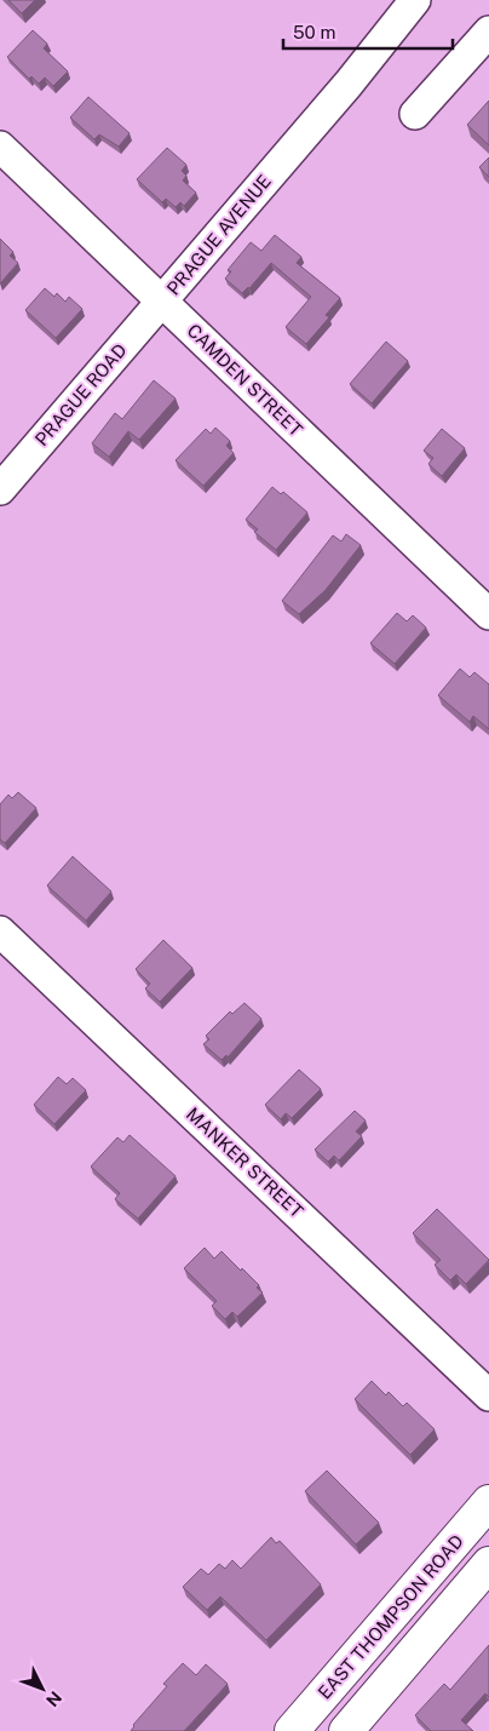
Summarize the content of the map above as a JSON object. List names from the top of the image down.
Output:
{
  "streets": {
    "main road": ["EAST THOMPSON ROAD"],
    "street": [
      "PRAGUE AVENUE",
      "CAMDEN STREET",
      "PRAGUE ROAD",
      "MANKER STREET"
    ]
  },
  "crossings": [
    ["PRAGUE AVENUE", "CAMDEN STREET"],
    ["PRAGUE AVENUE", "PRAGUE ROAD"],
    ["CAMDEN STREET", "PRAGUE ROAD"]
  ],
  "scale_bar": "50 m",
  "north": "bottom right"
}
